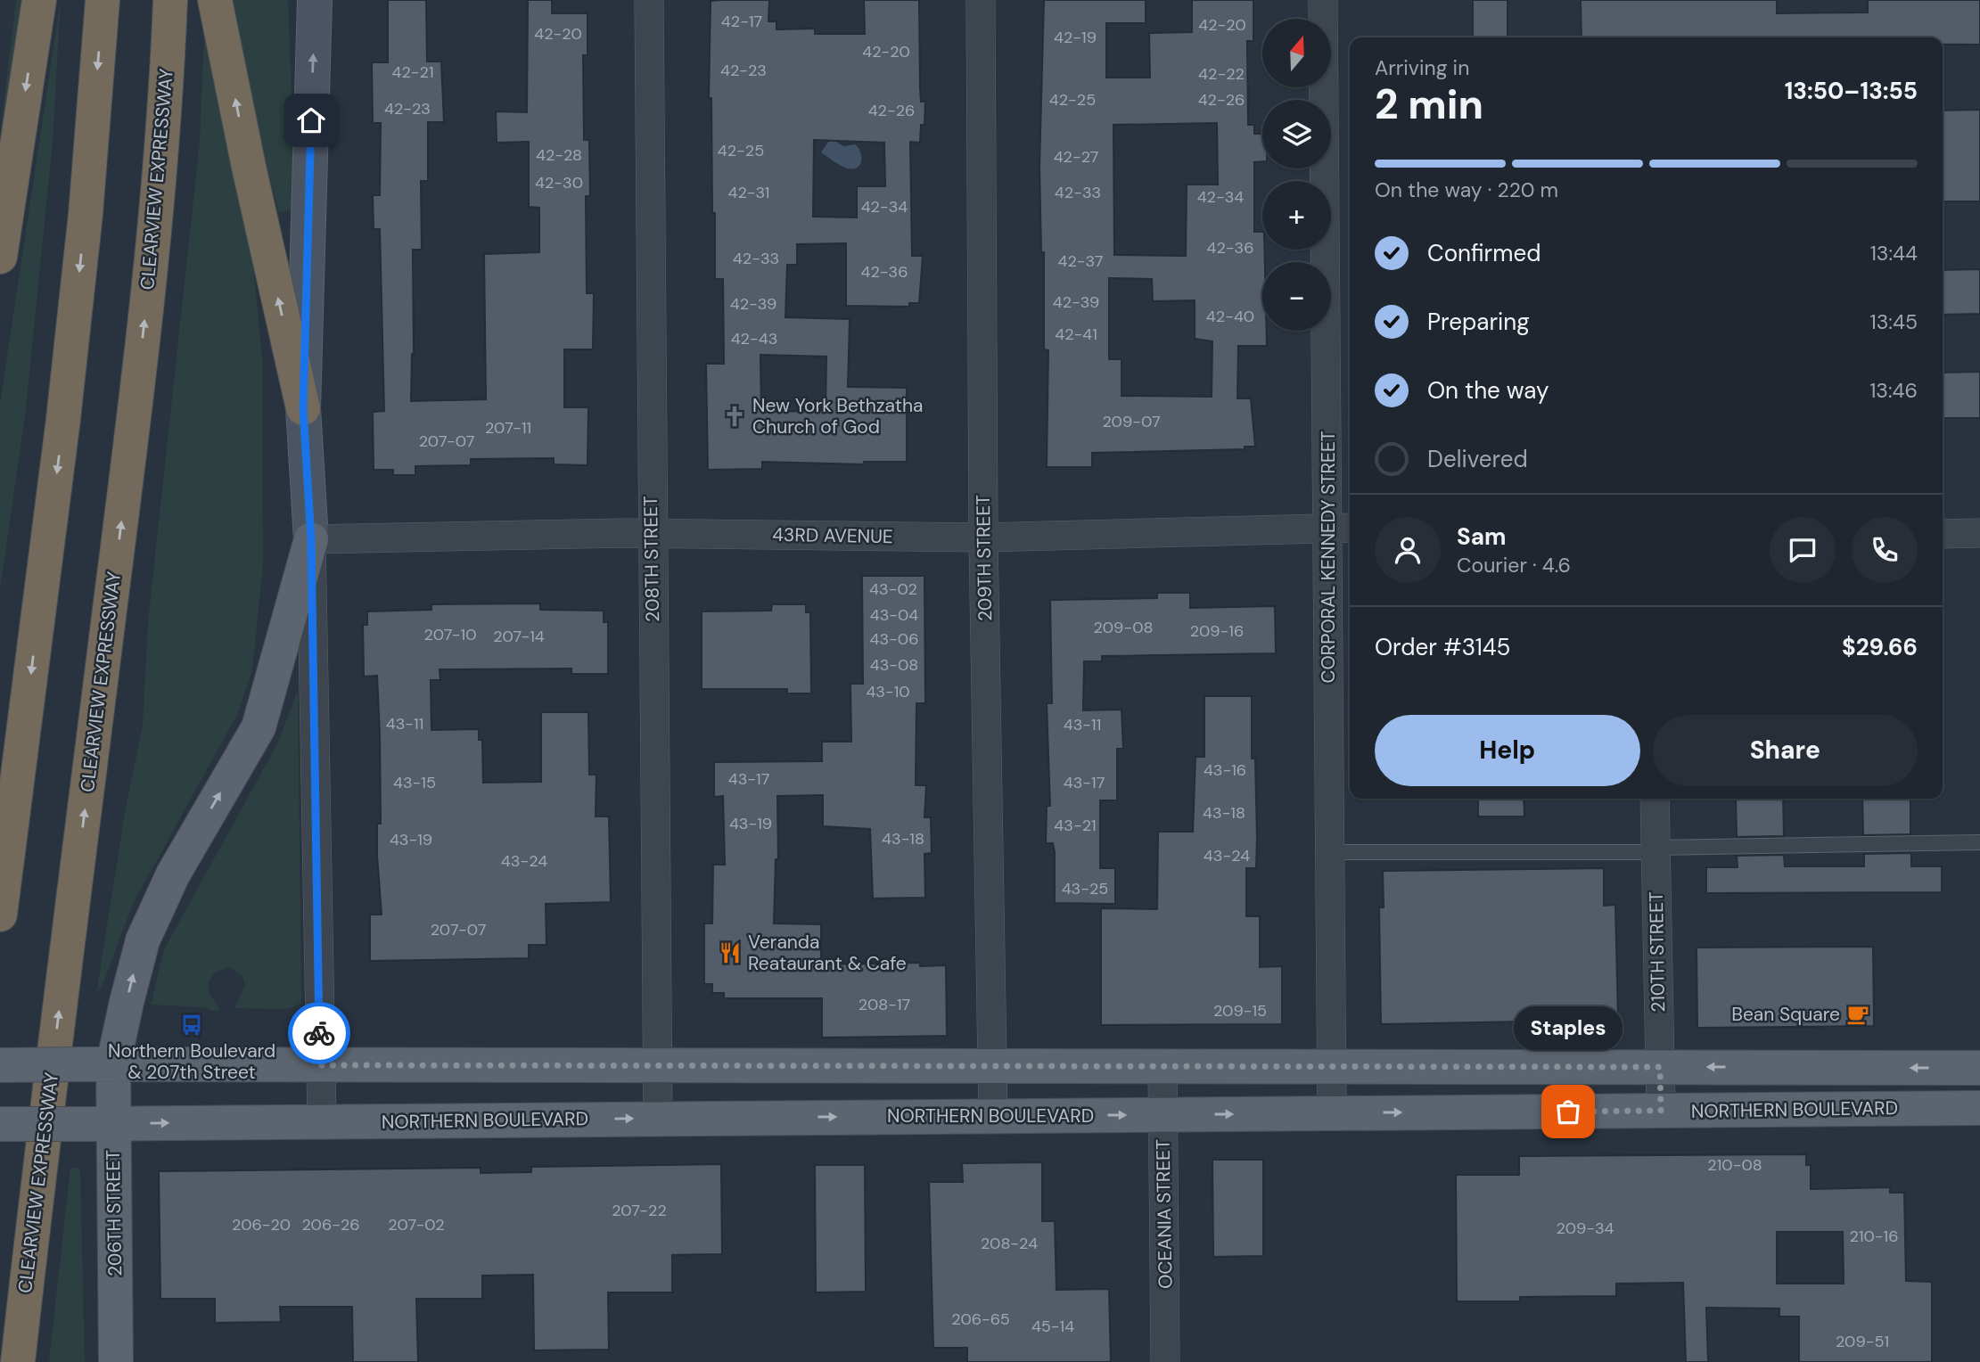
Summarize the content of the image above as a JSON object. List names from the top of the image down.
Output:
{
  "streets": {
    "highway": ["CLEARVIEW EXPRESSWAY"],
    "main road": ["NORTHERN BOULEVARD", "206TH STREET"],
    "street": [
      "43RD AVENUE",
      "CORPORAL KENNEDY STREET",
      "209TH STREET",
      "208TH STREET",
      "210TH STREET",
      "OCEANIA STREET"
    ]
  },
  "crossings": [
    ["43RD AVENUE", "CORPORAL KENNEDY STREET"],
    ["43RD AVENUE", "209TH STREET"],
    ["43RD AVENUE", "208TH STREET"],
    ["43RD AVENUE", "206TH STREET"],
    ["CORPORAL KENNEDY STREET", "NORTHERN BOULEVARD"],
    ["209TH STREET", "NORTHERN BOULEVARD"],
    ["208TH STREET", "NORTHERN BOULEVARD"],
    ["210TH STREET", "NORTHERN BOULEVARD"],
    ["NORTHERN BOULEVARD", "206TH STREET"],
    ["NORTHERN BOULEVARD", "OCEANIA STREET"]
  ],
  "one_way": ["206TH STREET"],
  "places": {
    "church": ["New York Bethzatha Church of God"],
    "restaurant": ["Veranda Reataurant & Cafe"],
    "cafe": ["Bean Square"],
    "bus stop": ["Northern Boulevard & 207th Street"],
    "other": ["Staples"]
  },
  "house_numbers": [
    "42-17",
    "42-20",
    "42-20",
    "42-19",
    "42-20",
    "42-23",
    "42-21",
    "42-22",
    "42-25",
    "42-26",
    "42-23",
    "42-26",
    "42-25",
    "42-28",
    "42-27",
    "42-30",
    "42-31",
    "42-33",
    "42-34",
    "42-34",
    "42-36",
    "42-33",
    "42-37",
    "42-36",
    "42-39",
    "42-39",
    "42-40",
    "42-41",
    "42-43",
    "209-07",
    "207-11",
    "207-07",
    "43-02",
    "43-04",
    "209-08",
    "209-16",
    "207-10",
    "207-14",
    "43-06",
    "43-08",
    "43-10",
    "43-11",
    "43-11",
    "43-16",
    "43-17",
    "43-15",
    "43-17",
    "43-18",
    "43-19",
    "43-21",
    "43-18",
    "43-19",
    "43-24",
    "43-24",
    "43-25",
    "207-07",
    "208-17",
    "209-15",
    "210-08",
    "207-22",
    "206-20",
    "206-26",
    "207-02",
    "209-34",
    "210-16",
    "208-24",
    "206-65",
    "45-14",
    "209-51"
  ],
  "north": "top",
  "page": {
    "map_buttons": ["+", "−"],
    "heading": ["2 min", "Arriving in", "13:50–13:55"],
    "panel": [
      "Sam",
      "Courier · 4.6",
      "Order #3145",
      "$29.66"
    ],
    "bar": "On the way · 220 m",
    "list": [
      ["Confirmed", "13:44"],
      ["Preparing", "13:45"],
      ["On the way", "13:46"],
      "Delivered"
    ],
    "buttons": ["Help", "Share"],
    "bubble": "Staples"
  }
}
